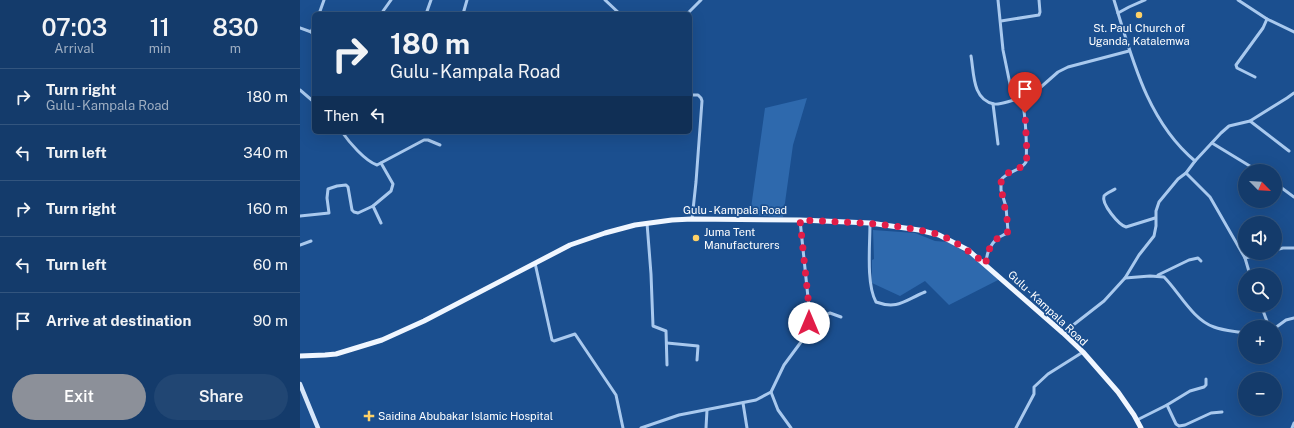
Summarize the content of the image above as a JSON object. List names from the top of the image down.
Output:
{
  "streets": {
    "main road": ["Gulu - Kampala Road"]
  },
  "places": {
    "other": ["St. Paul Church of Uganda, Katalemwa", "Juma Tent Manufacturers"],
    "health": ["Saidina Abubakar Islamic Hospital"]
  },
  "north": "bottom right",
  "page": {
    "eta": [
      "07:03",
      "Arrival",
      "11",
      "min",
      "830",
      "m"
    ],
    "turn": ["180 m", "Gulu - Kampala Road"],
    "list": [
      {
        "name": "Turn right",
        "note": "Gulu - Kampala Road",
        "value": "180 m"
      },
      {
        "name": "Turn left",
        "value": "340 m"
      },
      {
        "name": "Turn right",
        "value": "160 m"
      },
      {
        "name": "Turn left",
        "value": "60 m"
      },
      {
        "name": "Arrive at destination",
        "value": "90 m"
      }
    ],
    "then": "Then",
    "map_buttons": ["+", "−"],
    "buttons": ["Exit", "Share"]
  }
}
